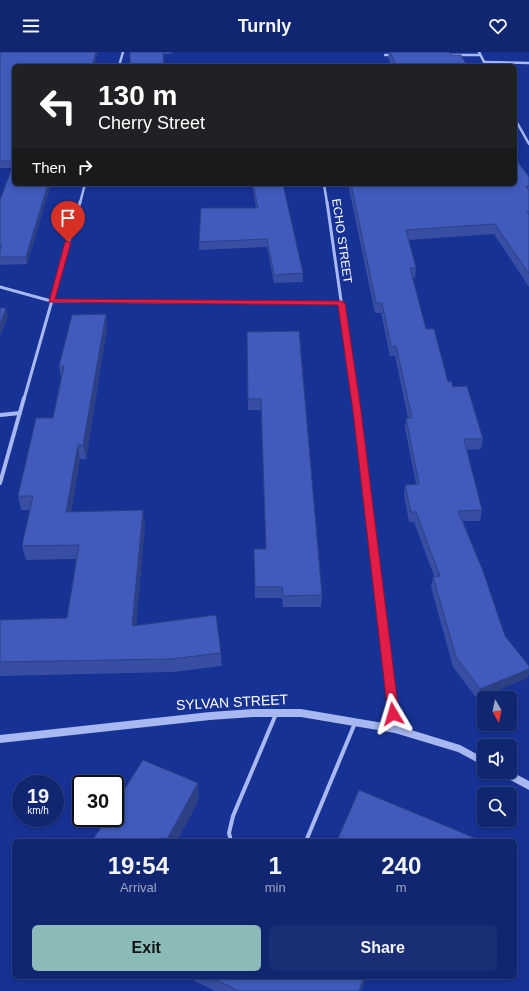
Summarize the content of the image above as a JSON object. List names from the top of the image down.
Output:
{
  "streets": {
    "street": ["ECHO STREET", "SYLVAN STREET"]
  },
  "crossings": [
    ["ECHO STREET", "SYLVAN STREET"]
  ],
  "north": "bottom",
  "page": {
    "header": "Turnly",
    "turn": ["130 m", "Cherry Street"],
    "then": "Then",
    "speed": "19 km/h",
    "limit": "30",
    "eta": [
      "19:54",
      "Arrival",
      "1",
      "min",
      "240",
      "m"
    ],
    "buttons": ["Exit", "Share"]
  }
}
